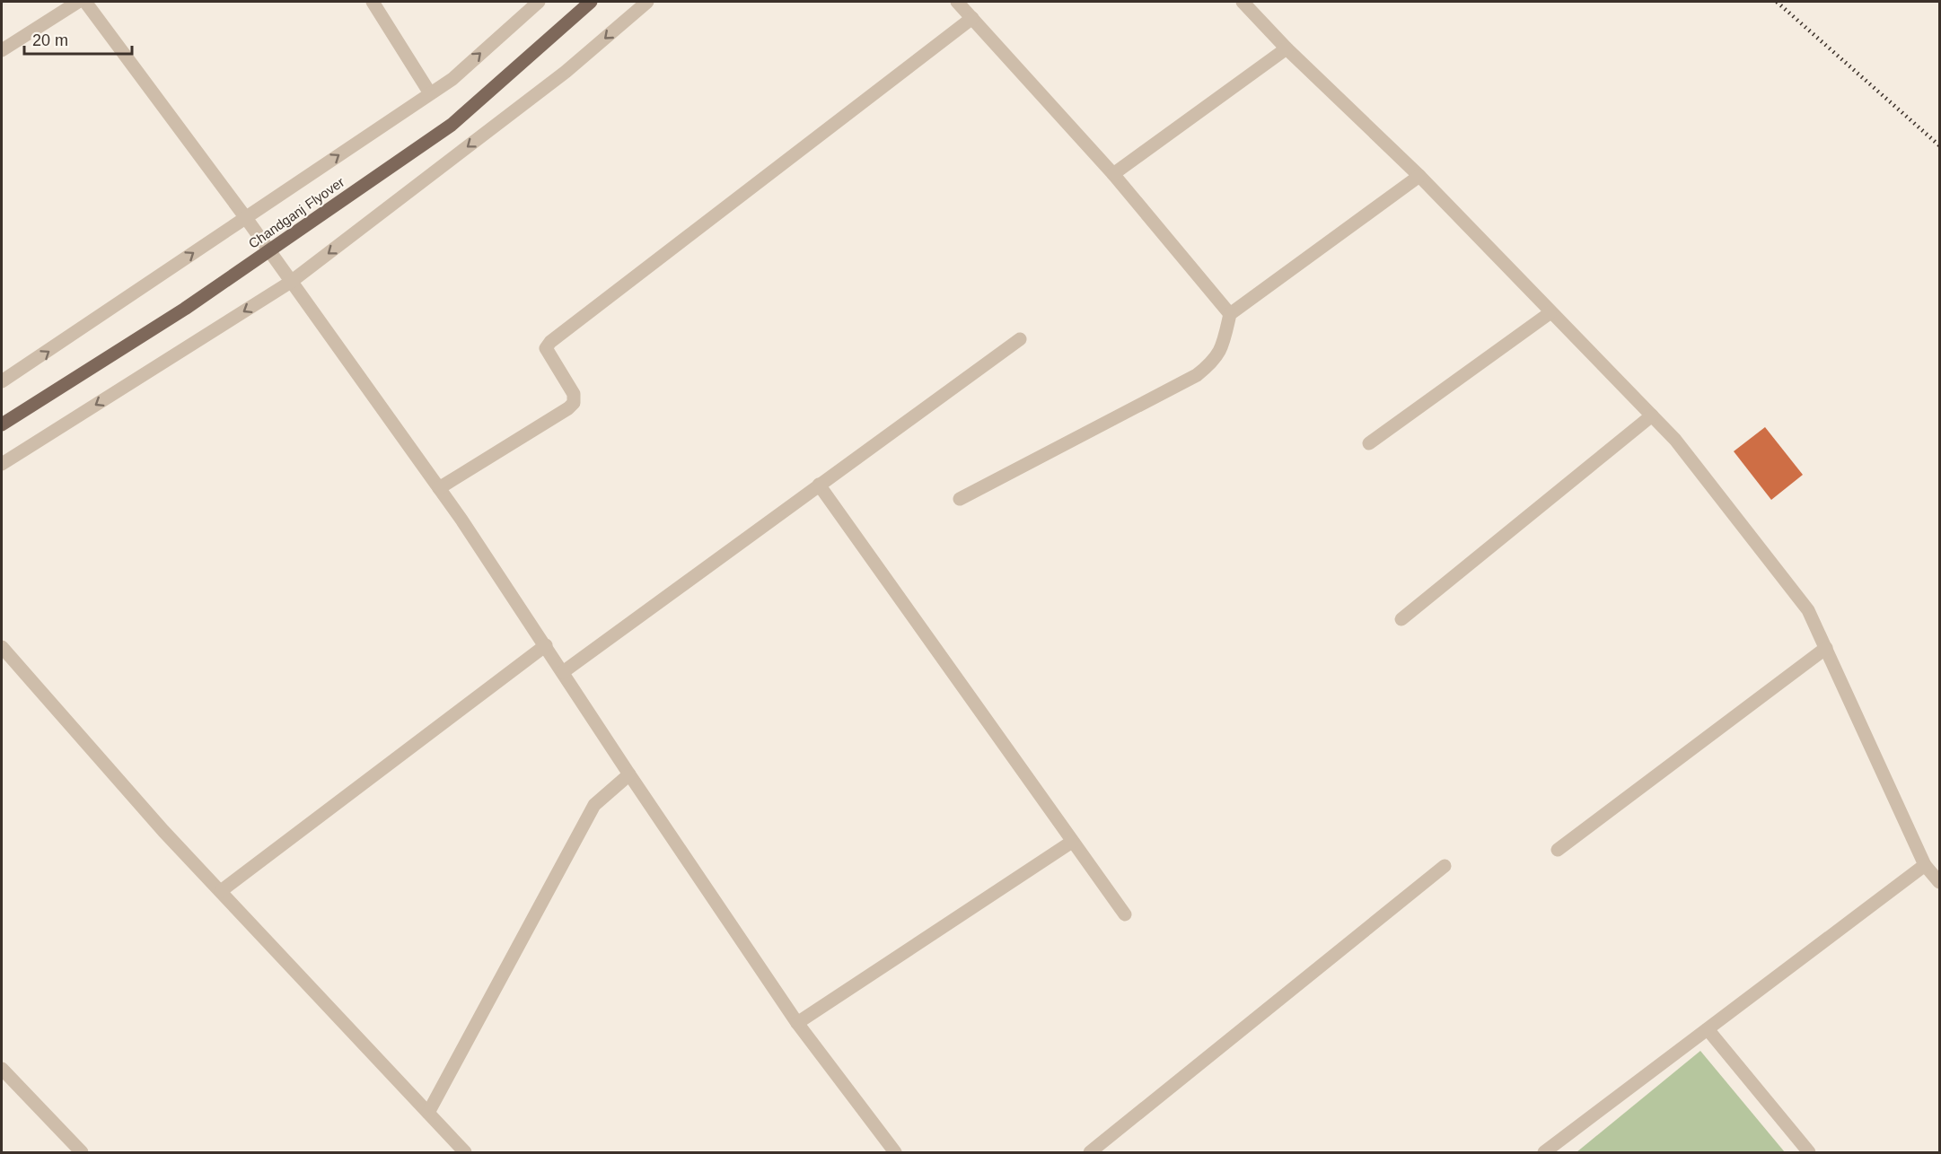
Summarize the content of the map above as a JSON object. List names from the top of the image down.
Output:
{
  "streets": {
    "main road": ["Chandganj Flyover"]
  },
  "scale_bar": "20 m"
}
